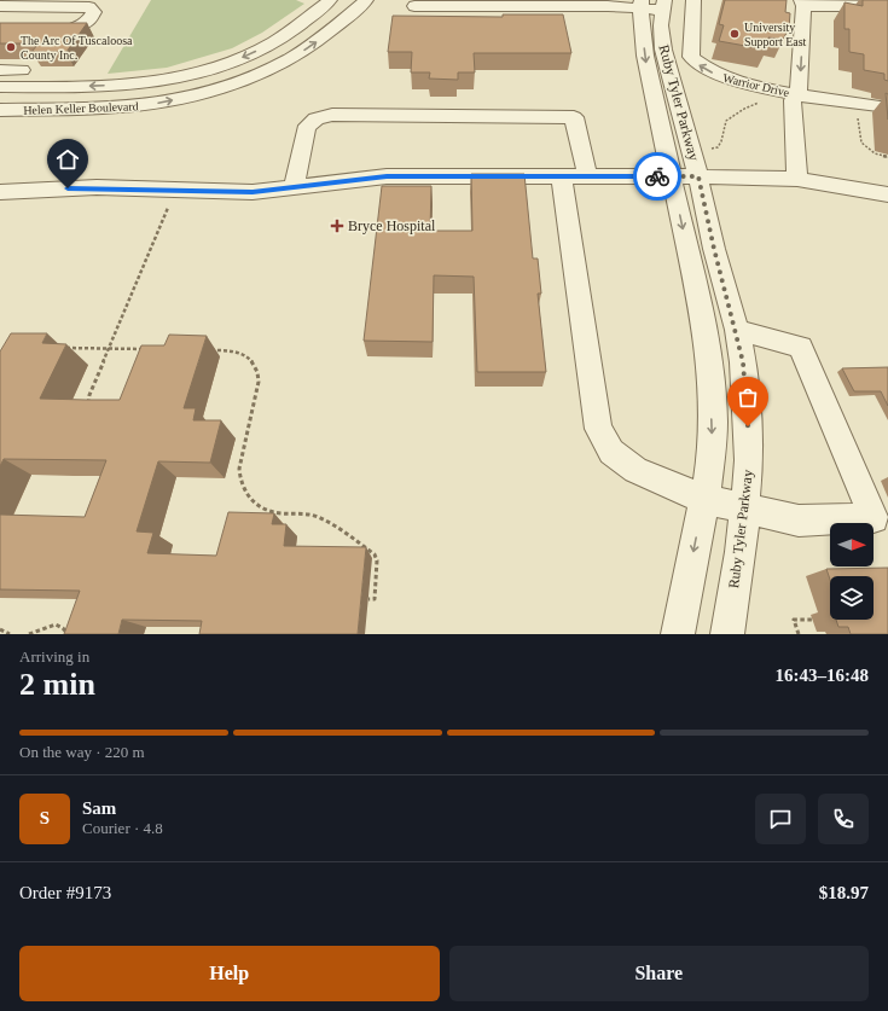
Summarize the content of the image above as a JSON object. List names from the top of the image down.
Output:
{
  "streets": {
    "street": ["Warrior Drive", "Ruby Tyler Parkway", "Helen Keller Boulevard"]
  },
  "one_way": ["Warrior Drive"],
  "places": {
    "other": ["University Support East", "The Arc Of Tuscaloosa County Inc."],
    "health": ["Bryce Hospital"]
  },
  "north": "right",
  "page": {
    "heading": ["2 min", "Arriving in", "16:43–16:48"],
    "panel": [
      "Sam",
      "Courier · 4.8",
      "Order #9173",
      "$18.97"
    ],
    "bar": "On the way · 220 m",
    "round": "S",
    "buttons": ["Help", "Share"]
  }
}
